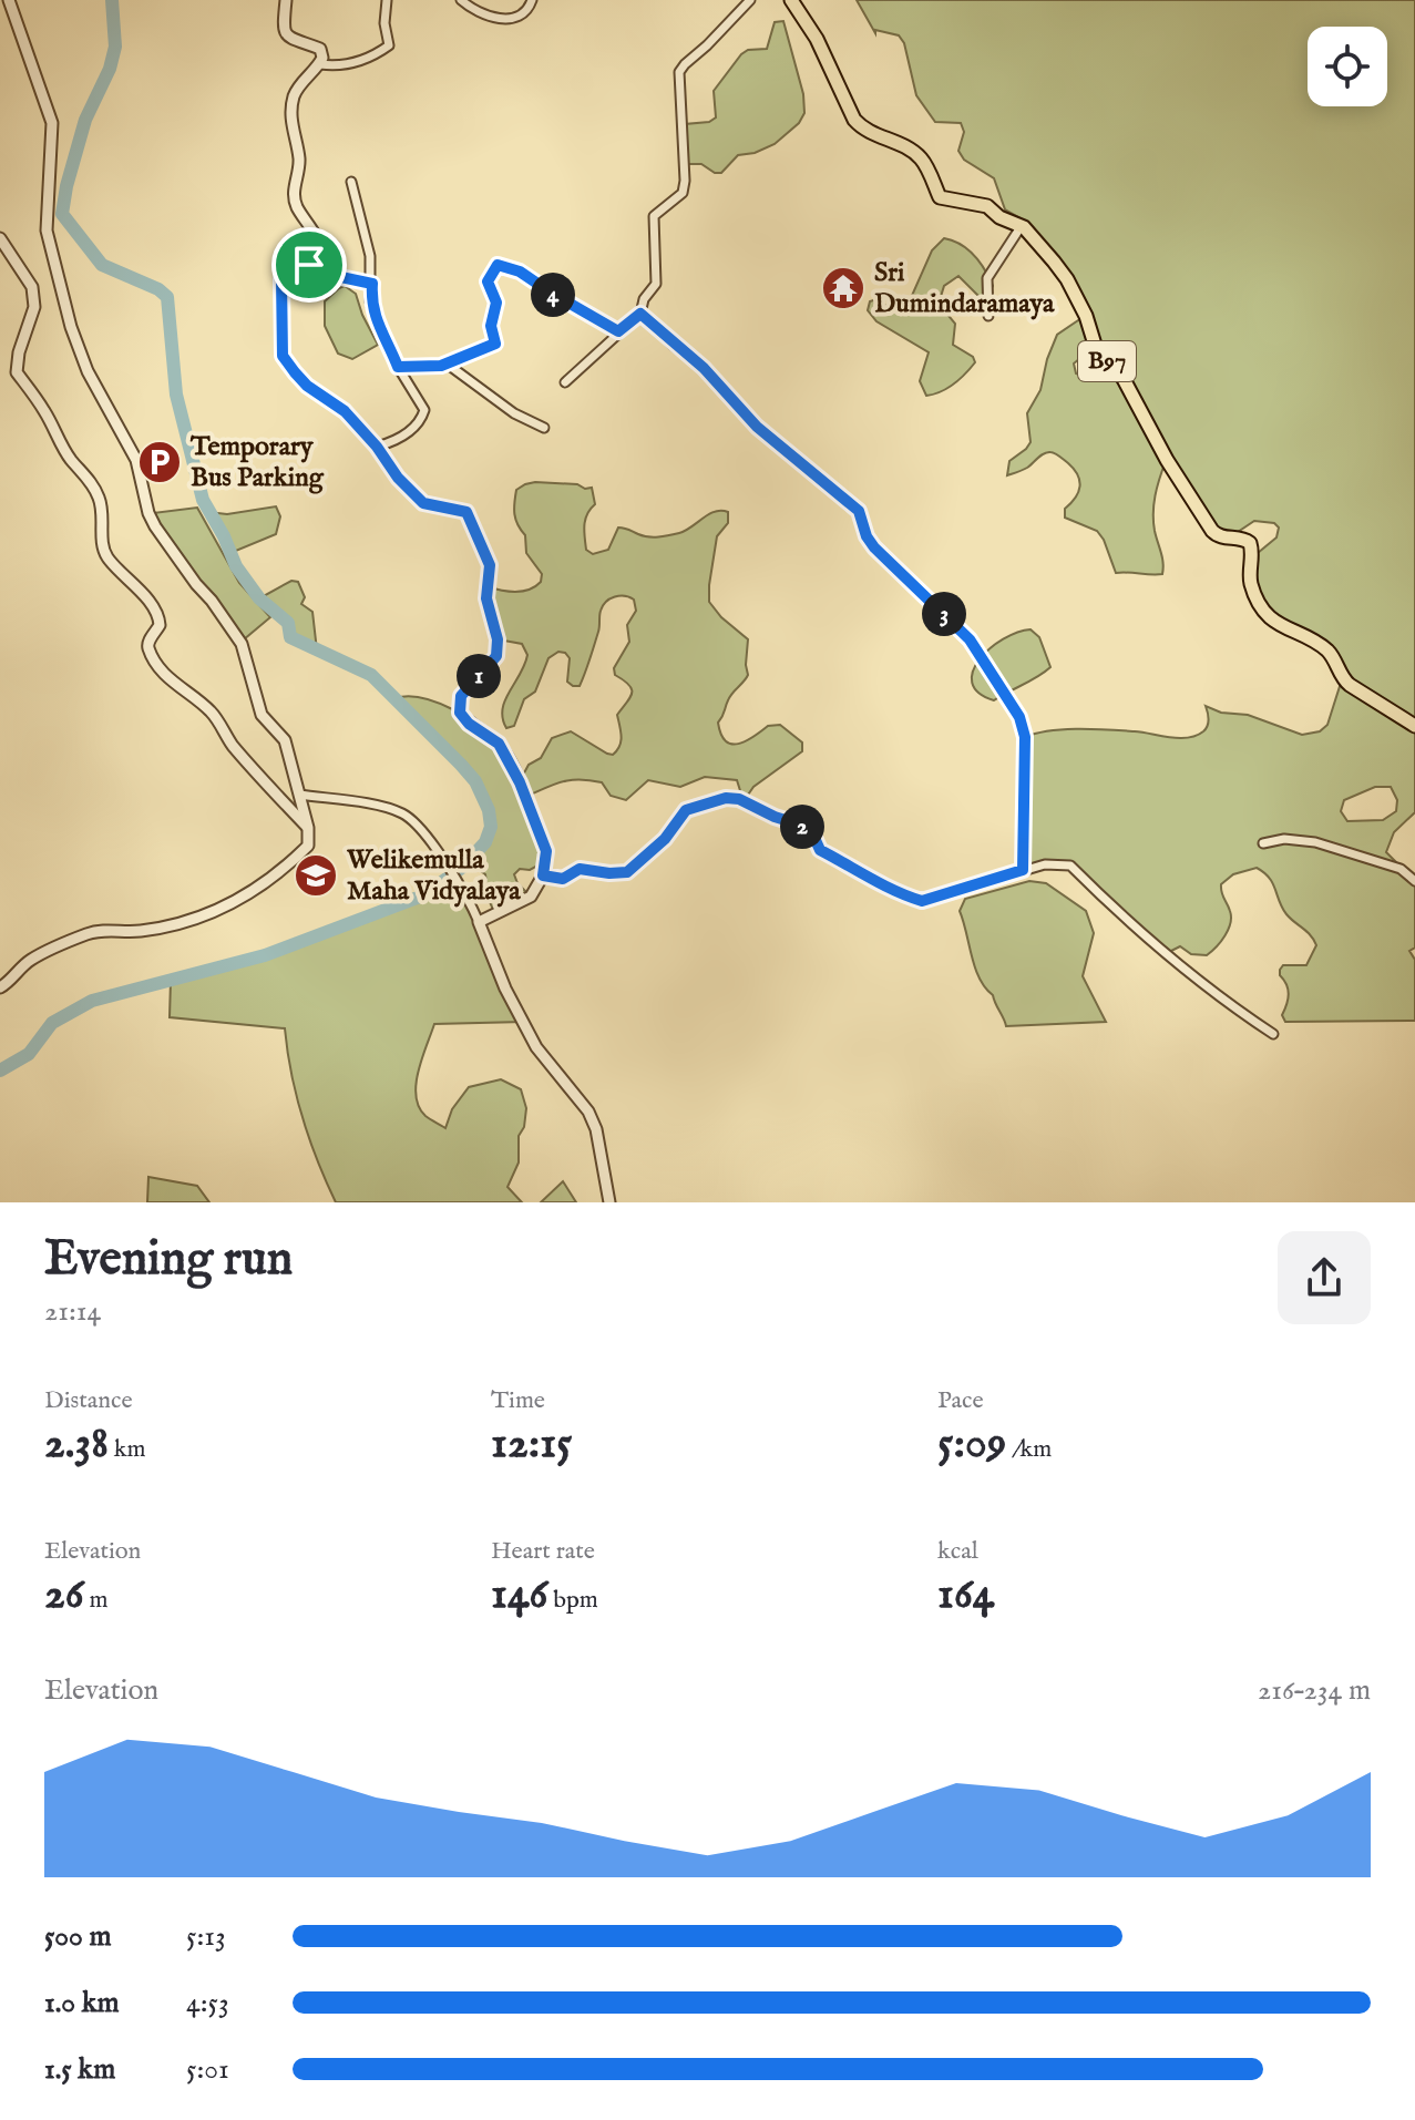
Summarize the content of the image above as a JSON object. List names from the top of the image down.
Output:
{
  "streets": {
    "main road": ["B97"]
  },
  "places": {
    "temple": ["Sri Dumindaramaya"],
    "parking": ["Temporary Bus Parking"],
    "school or university": ["Welikemulla Maha Vidyalaya"]
  },
  "page": {
    "pins": [
      "4",
      "3",
      "1",
      "2"
    ],
    "heading": ["Evening run", "21:14"],
    "stats": [
      ["Distance", "2.38 km"],
      ["Time", "12:15"],
      ["Pace", "5:09 /km"],
      ["Elevation", "26 m"],
      ["Heart rate", "146 bpm"],
      ["kcal", "164"]
    ],
    "chart": ["Elevation", "216–234 m"],
    "list": [
      {
        "name": "500 m",
        "note": "5:13"
      },
      {
        "name": "1.0 km",
        "note": "4:53"
      },
      {
        "name": "1.5 km",
        "note": "5:01"
      }
    ]
  }
}
